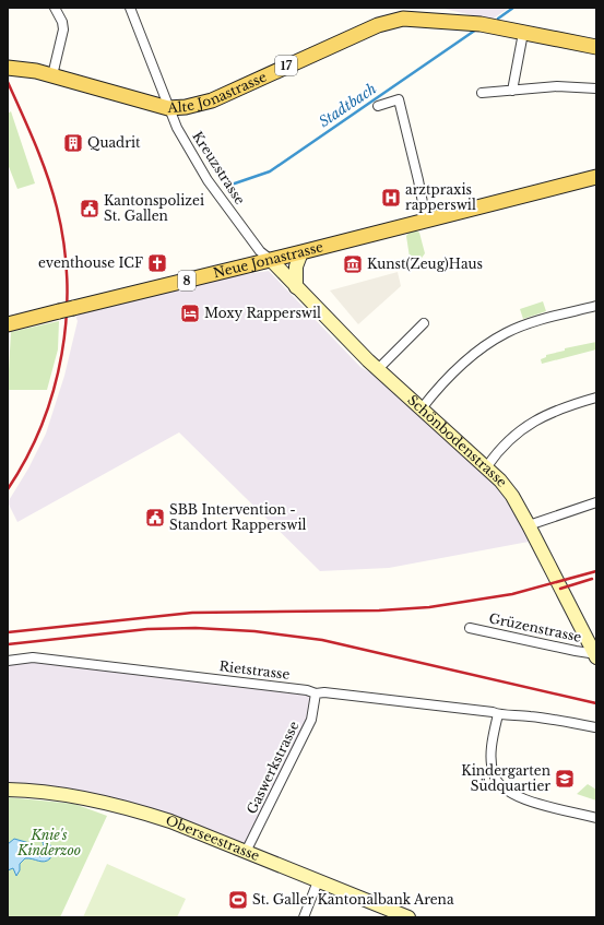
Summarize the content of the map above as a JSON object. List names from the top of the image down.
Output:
{
  "streets": {
    "main road": [
      "17",
      "Alte Jonastrasse",
      "Neue Jonastrasse",
      "8"
    ],
    "street": [
      "Kreuzstrasse",
      "Schönbodenstrasse",
      "Grüzenstrasse",
      "Rietstrasse",
      "Gaswerkstrasse",
      "Oberseestrasse"
    ]
  },
  "crossings": [
    ["Alte Jonastrasse", "Kreuzstrasse"],
    ["Kreuzstrasse", "Neue Jonastrasse"],
    ["Kreuzstrasse", "Schönbodenstrasse"],
    ["Neue Jonastrasse", "Schönbodenstrasse"],
    ["Schönbodenstrasse", "Grüzenstrasse"],
    ["Rietstrasse", "Gaswerkstrasse"],
    ["Gaswerkstrasse", "Oberseestrasse"]
  ],
  "water": ["Stadtbach"],
  "parks": ["Knie's Kinderzoo"],
  "places": {
    "building": ["Quadrit"],
    "hospital": ["arztpraxis rapperswil"],
    "public building": ["Kantonspolizei St. Gallen", "SBB Intervention - Standort Rapperswil"],
    "church": ["eventhouse ICF"],
    "museum": ["Kunst(Zeug)Haus"],
    "hotel": ["Moxy Rapperswil"],
    "school or university": ["Kindergarten Südquartier"],
    "sports": ["St. Galler Kantonalbank Arena"]
  }
}
